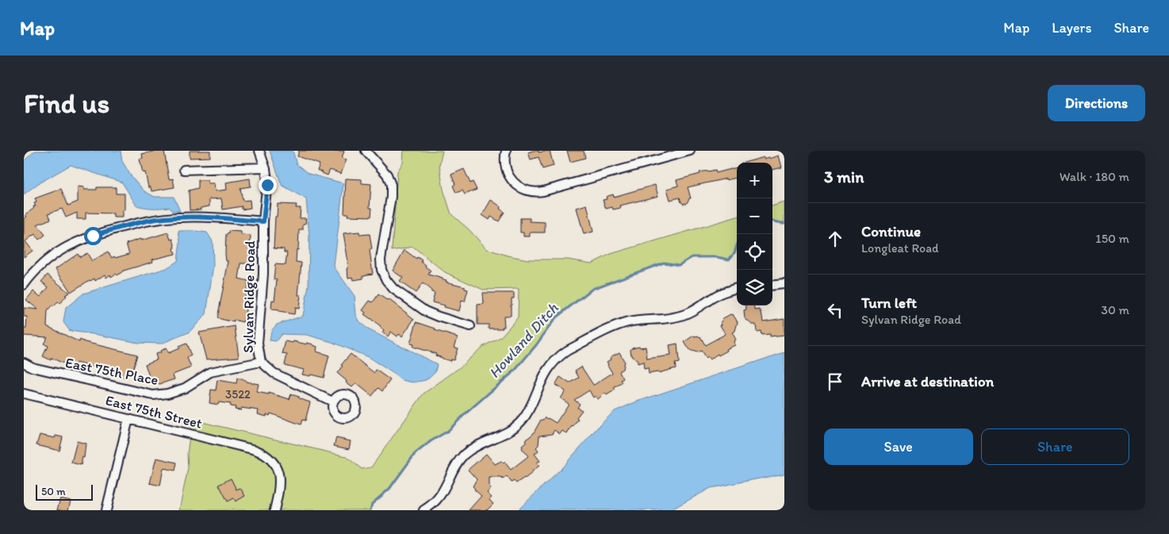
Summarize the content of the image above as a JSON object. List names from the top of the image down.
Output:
{
  "streets": {
    "street": ["Sylvan Ridge Road", "East 75th Place", "East 75th Street"]
  },
  "crossings": [
    ["Sylvan Ridge Road", "East 75th Place"]
  ],
  "water": ["Howland Ditch"],
  "house_numbers": ["3522"],
  "scale_bar": "50 m",
  "page": {
    "header": "Map",
    "nav": ["Map", "Layers", "Share"],
    "buttons": [
      "Directions",
      ["Save", "Share"]
    ],
    "title": "Find us",
    "heading": ["3 min", "Walk · 180 m"],
    "map_buttons": ["+", "−"],
    "list": [
      ["Continue", "Longleat Road", "150 m"],
      ["Turn left", "Sylvan Ridge Road", "30 m"],
      "Arrive at destination"
    ],
    "scale": "50 m"
  }
}
